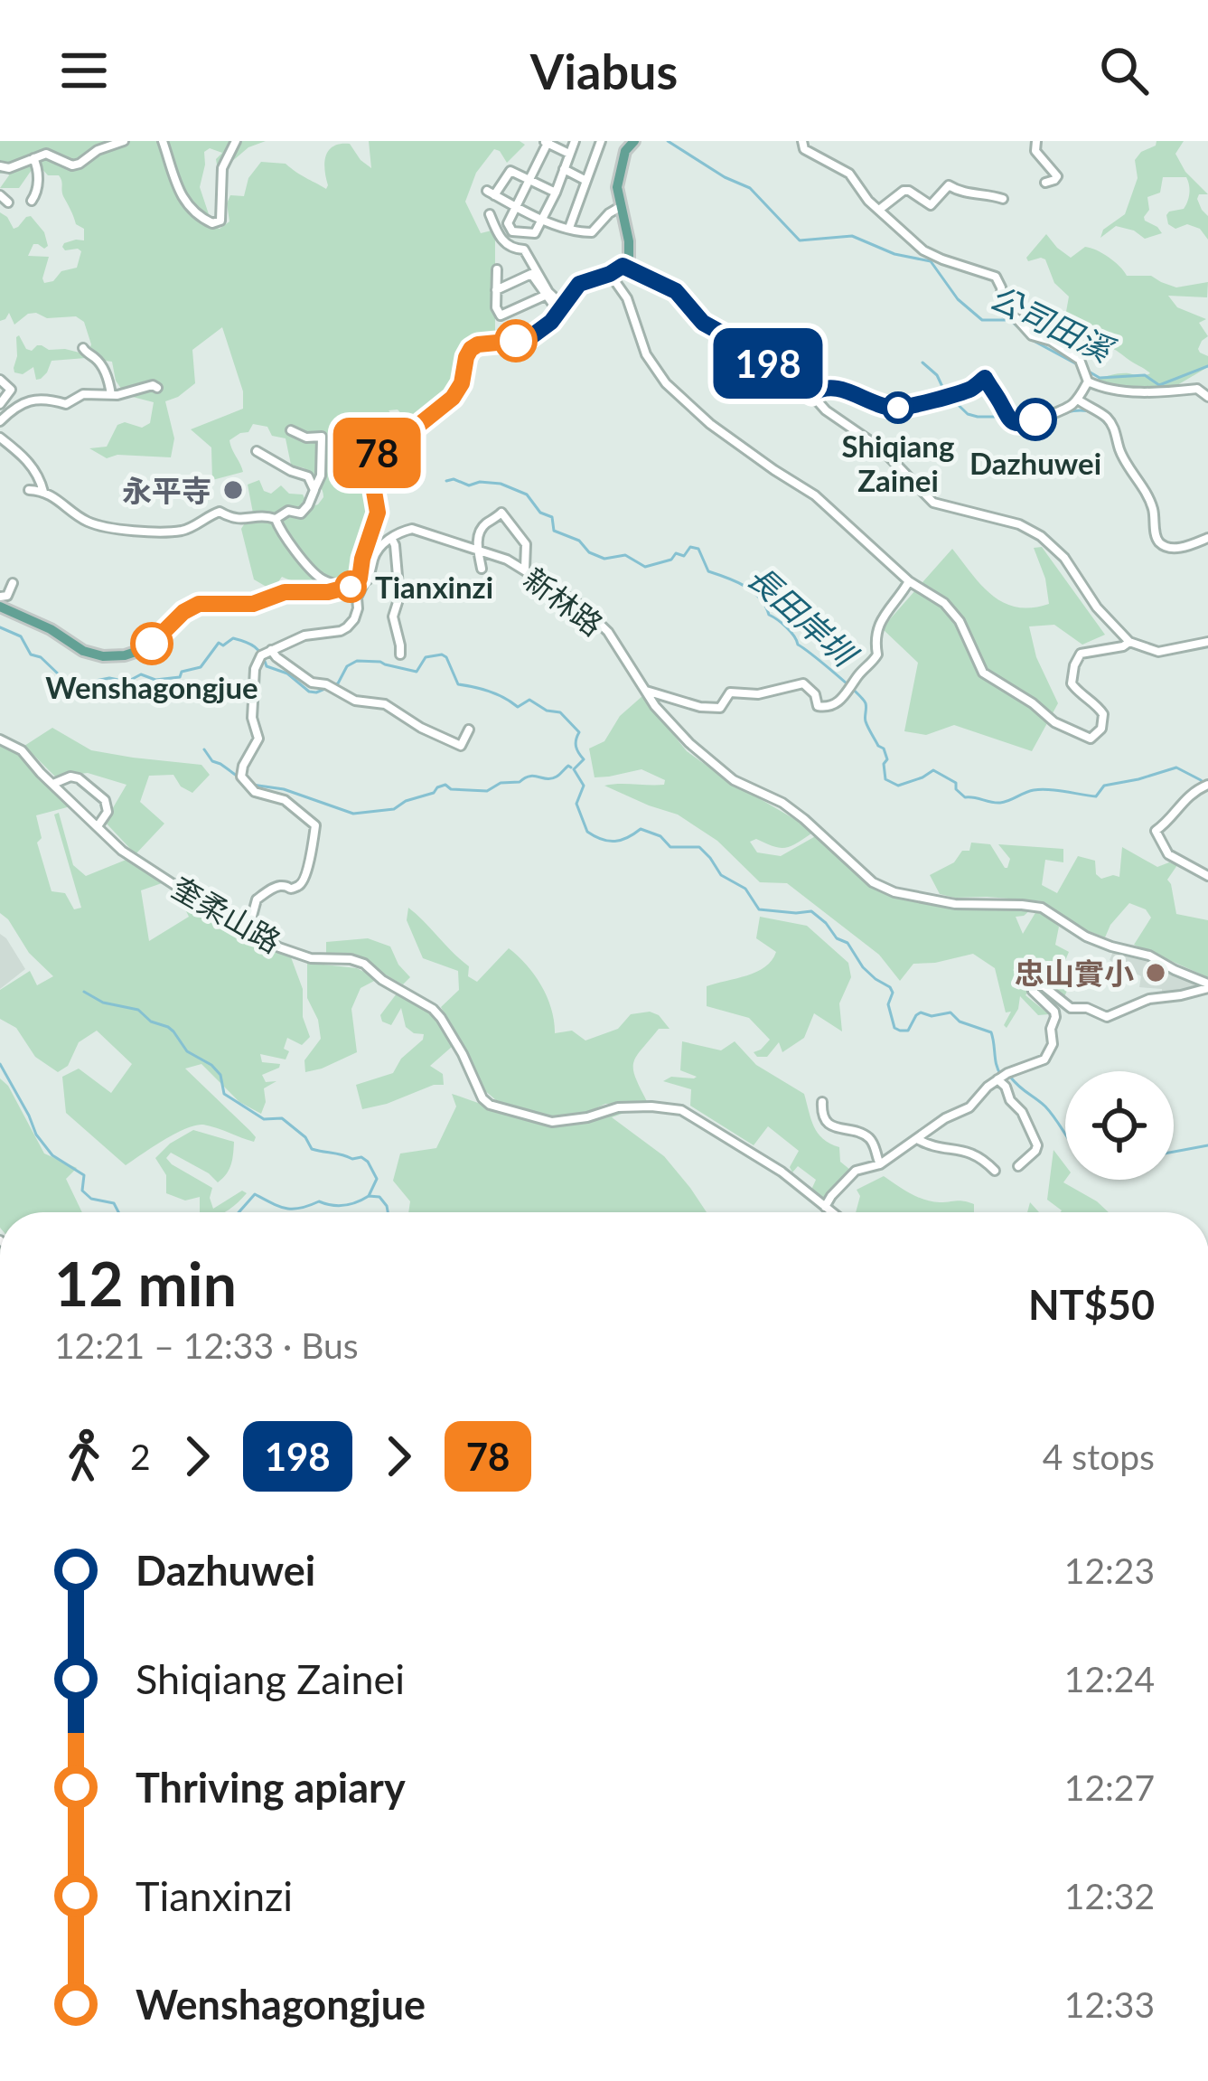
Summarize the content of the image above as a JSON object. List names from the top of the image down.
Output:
{
  "streets": {
    "street": ["新林路", "奎柔山路"]
  },
  "water": ["公司田溪", "長田岸圳"],
  "places": [
    "Shiqiang Zainei",
    "Dazhuwei",
    "永平寺",
    "Tianxinzi",
    "Wenshagongjue",
    "忠山實小"
  ],
  "lines": ["bus line 198", "bus line 78"],
  "page": {
    "header": "Viabus",
    "on_map": ["198", "78"],
    "heading": ["12 min", "12:21 – 12:33 · Bus", "NT$50"],
    "legs": [
      "2",
      "198",
      "78",
      "4 stops"
    ],
    "list": [
      {
        "name": "Dazhuwei",
        "value": "12:23"
      },
      {
        "name": "Shiqiang Zainei",
        "value": "12:24"
      },
      {
        "name": "Thriving apiary",
        "value": "12:27"
      },
      {
        "name": "Tianxinzi",
        "value": "12:32"
      },
      {
        "name": "Wenshagongjue",
        "value": "12:33"
      }
    ]
  }
}
